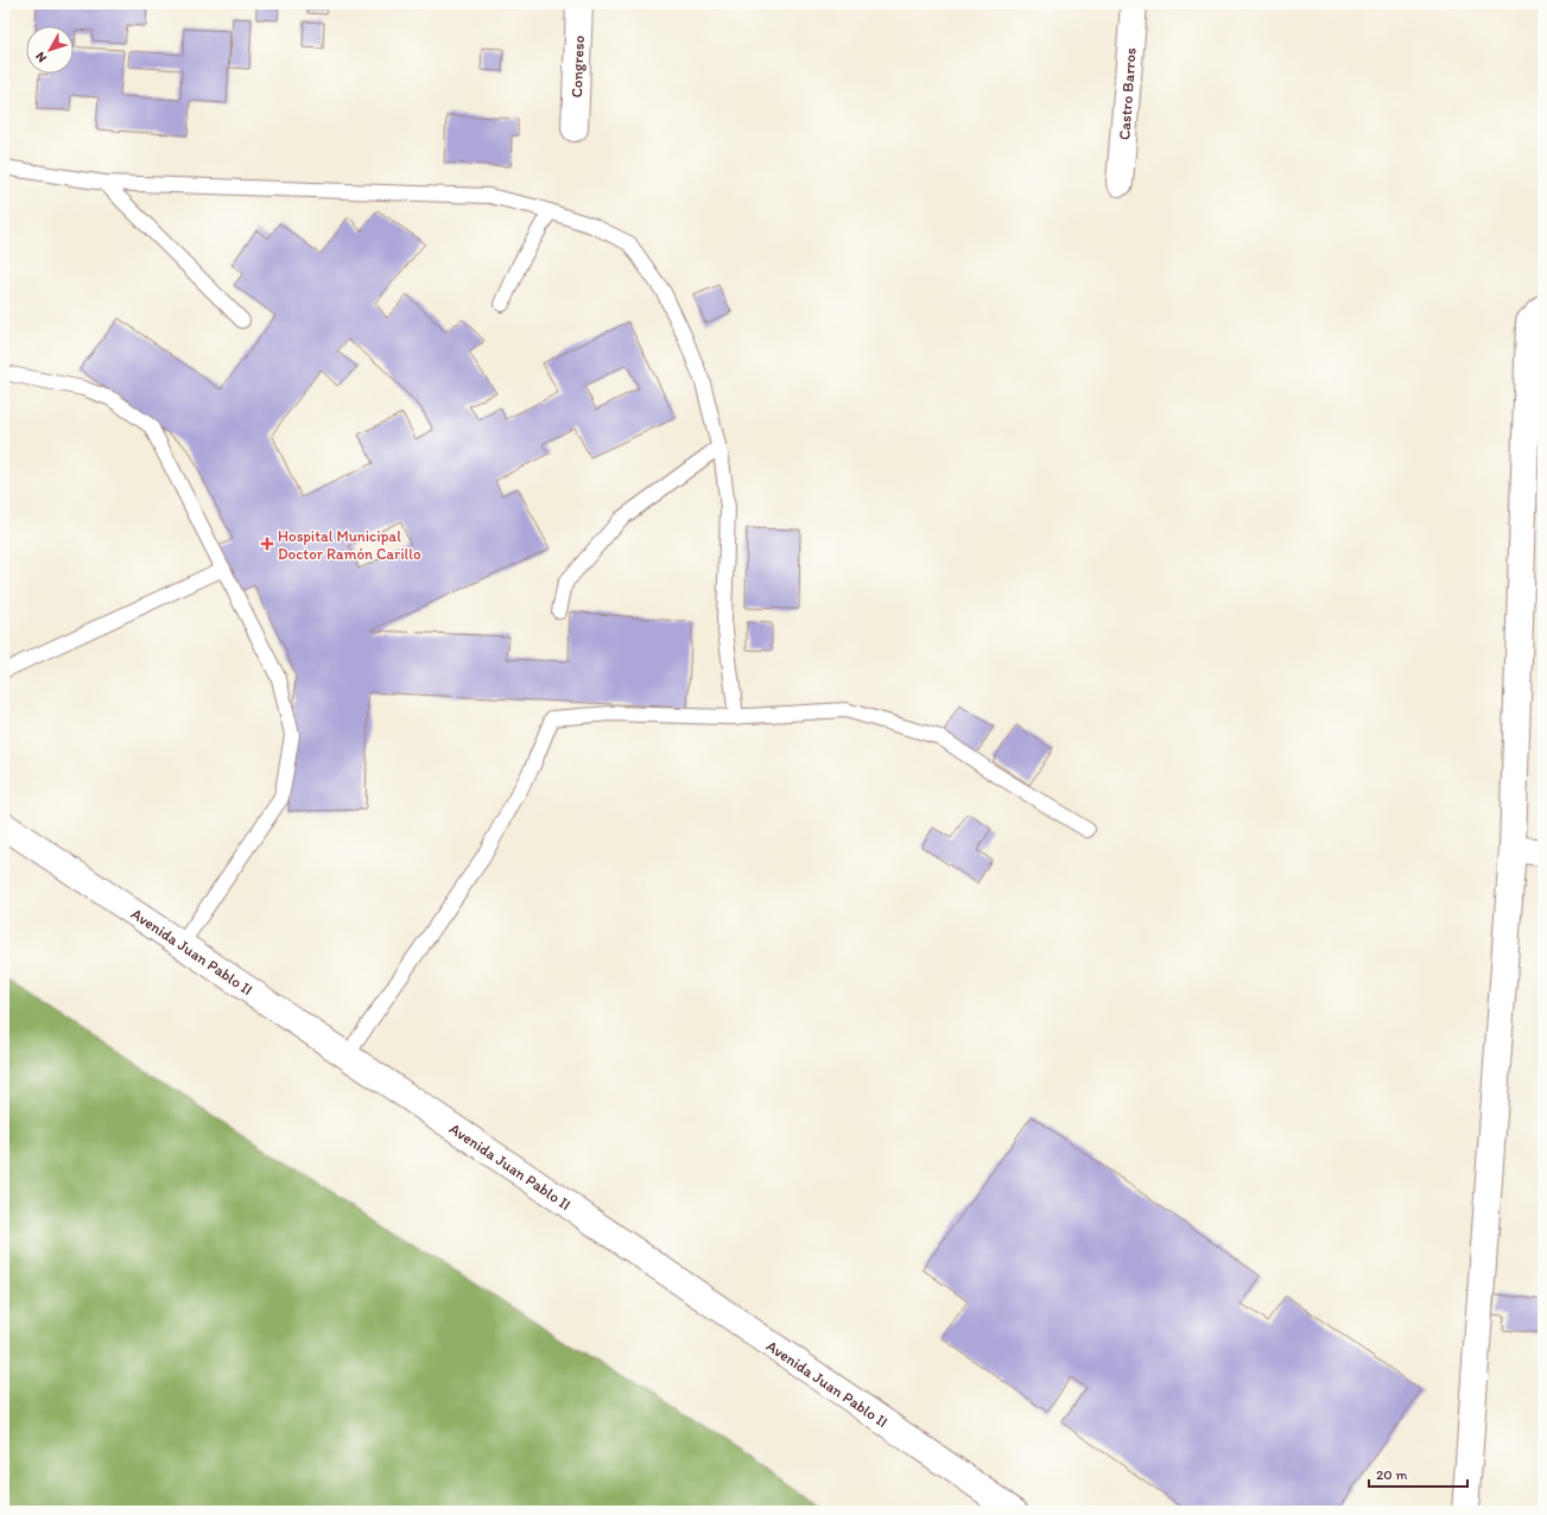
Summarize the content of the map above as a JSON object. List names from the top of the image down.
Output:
{
  "streets": {
    "street": ["Congreso", "Castro Barros", "Avenida Juan Pablo II"]
  },
  "places": {
    "health": ["Hospital Municipal Doctor Ramón Carillo"]
  },
  "scale_bar": "20 m",
  "north": "bottom left"
}
